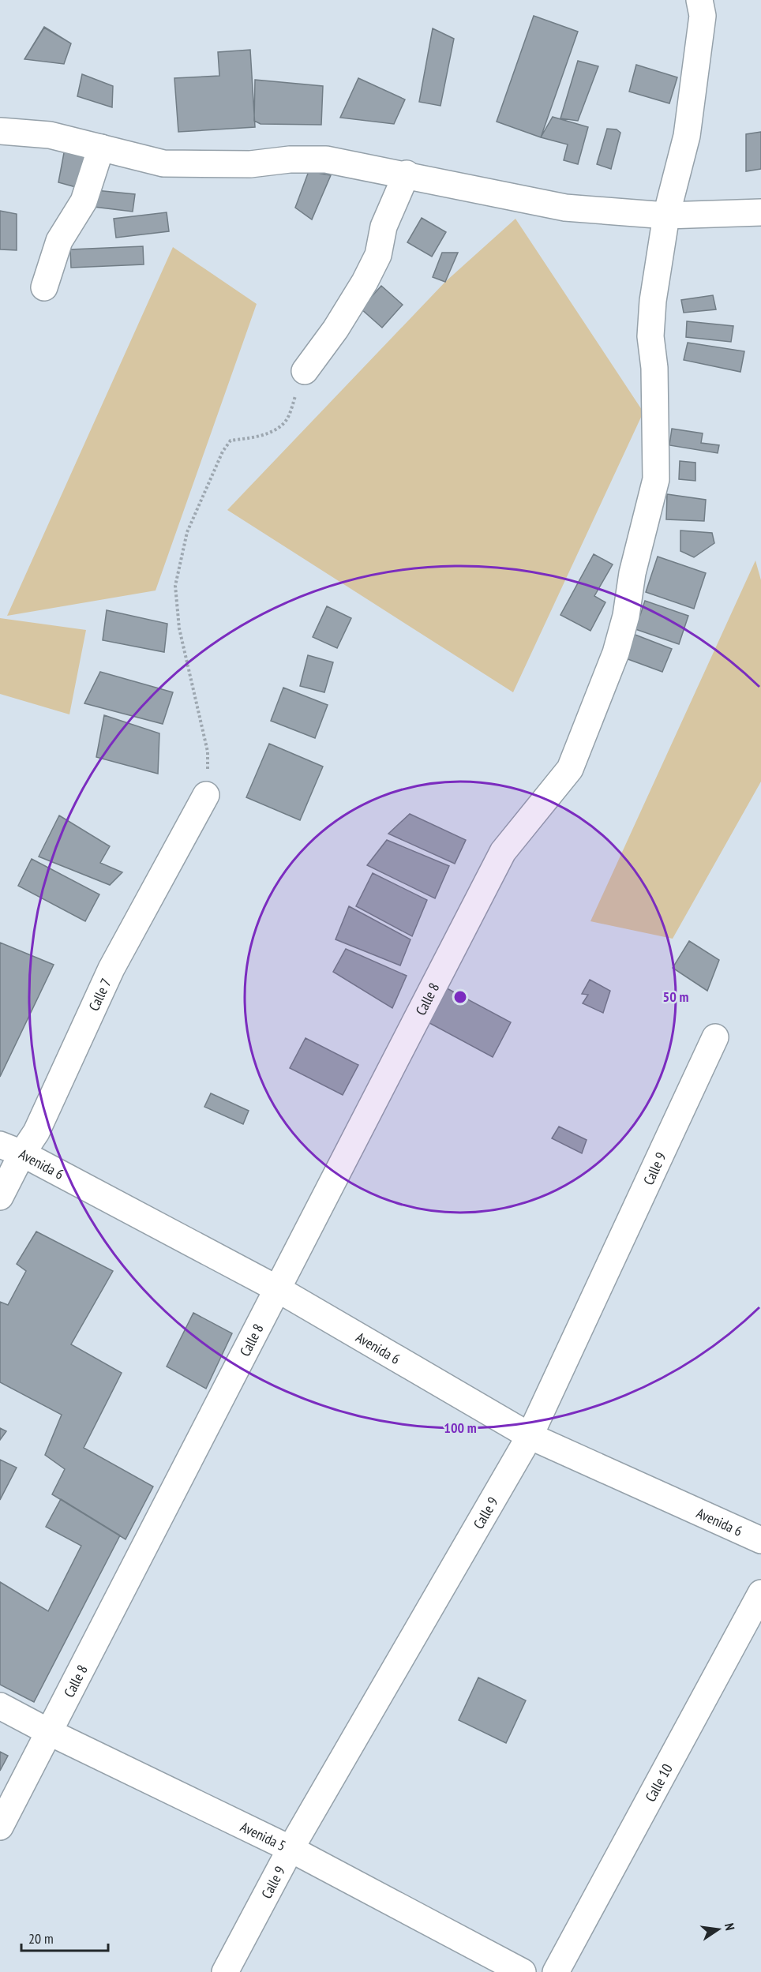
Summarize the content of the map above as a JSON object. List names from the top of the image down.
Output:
{
  "streets": {
    "street": [
      "Calle 7",
      "Calle 8",
      "Avenida 6",
      "Calle 9",
      "Calle 10",
      "Avenida 5"
    ]
  },
  "crossings": [
    ["Calle 7", "Avenida 6"],
    ["Calle 8", "Avenida 6"],
    ["Calle 8", "Avenida 5"],
    ["Avenida 6", "Calle 9"],
    ["Calle 9", "Avenida 5"]
  ],
  "scale_bar": "20 m",
  "north": "right",
  "rings": ["50 m", "100 m"]
}
